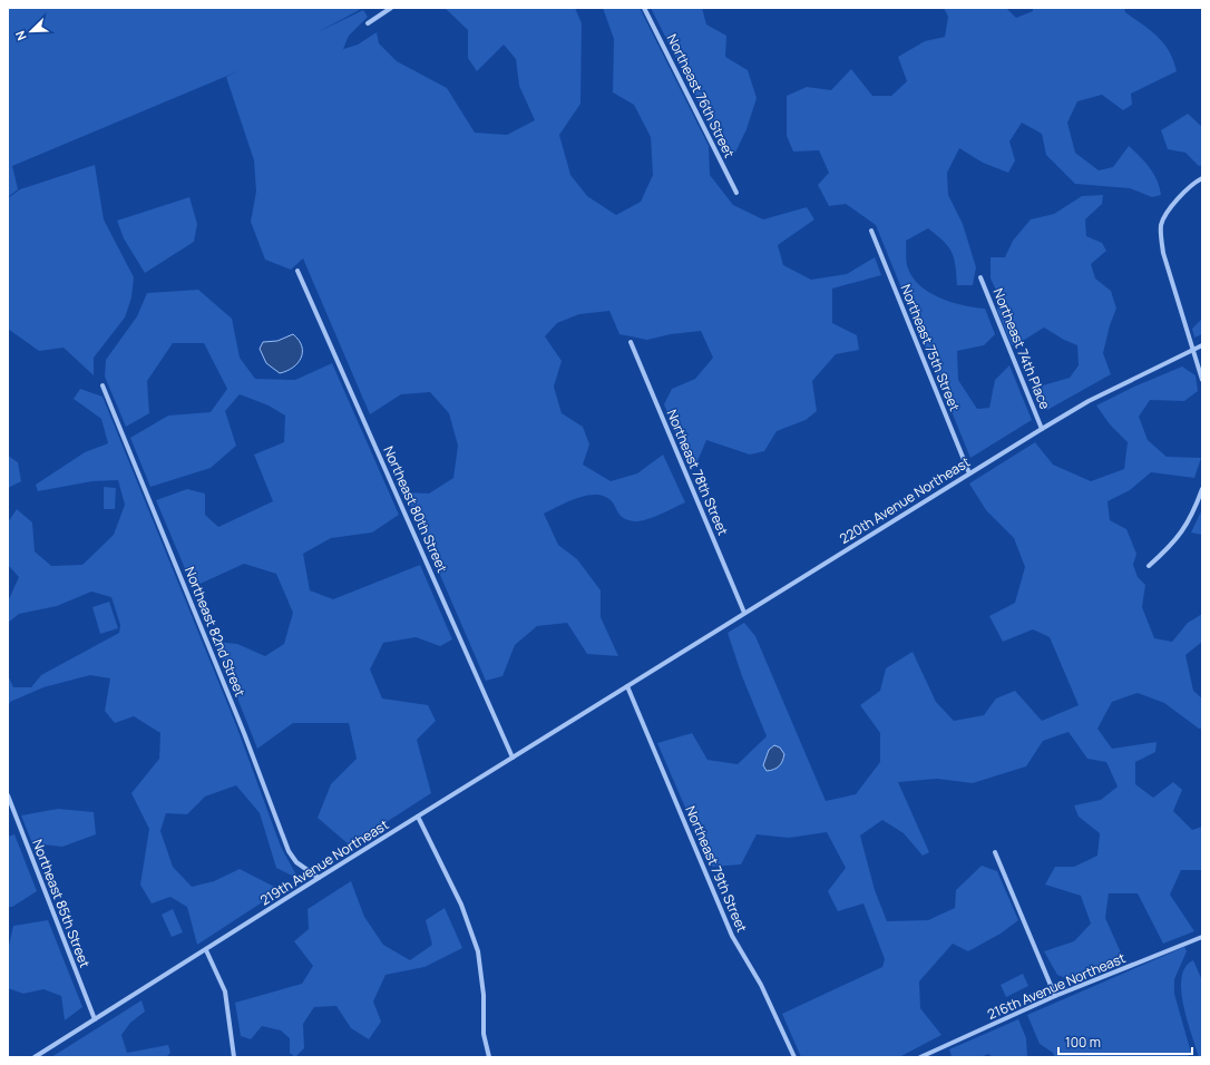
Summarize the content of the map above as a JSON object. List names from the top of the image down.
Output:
{
  "streets": {
    "street": [
      "Northeast 76th Street",
      "Northeast 75th Street",
      "Northeast 74th Place",
      "Northeast 78th Street",
      "220th Avenue Northeast",
      "Northeast 80th Street",
      "Northeast 82nd Street",
      "219th Avenue Northeast",
      "Northeast 79th Street",
      "Northeast 85th Street",
      "216th Avenue Northeast"
    ]
  },
  "crossings": [
    ["Northeast 75th Street", "220th Avenue Northeast"],
    ["Northeast 74th Place", "220th Avenue Northeast"],
    ["Northeast 78th Street", "220th Avenue Northeast"],
    ["220th Avenue Northeast", "219th Avenue Northeast"],
    ["220th Avenue Northeast", "Northeast 79th Street"],
    ["Northeast 80th Street", "219th Avenue Northeast"],
    ["Northeast 82nd Street", "219th Avenue Northeast"],
    ["219th Avenue Northeast", "Northeast 79th Street"],
    ["219th Avenue Northeast", "Northeast 85th Street"]
  ],
  "scale_bar": "100 m",
  "north": "bottom left"
}
